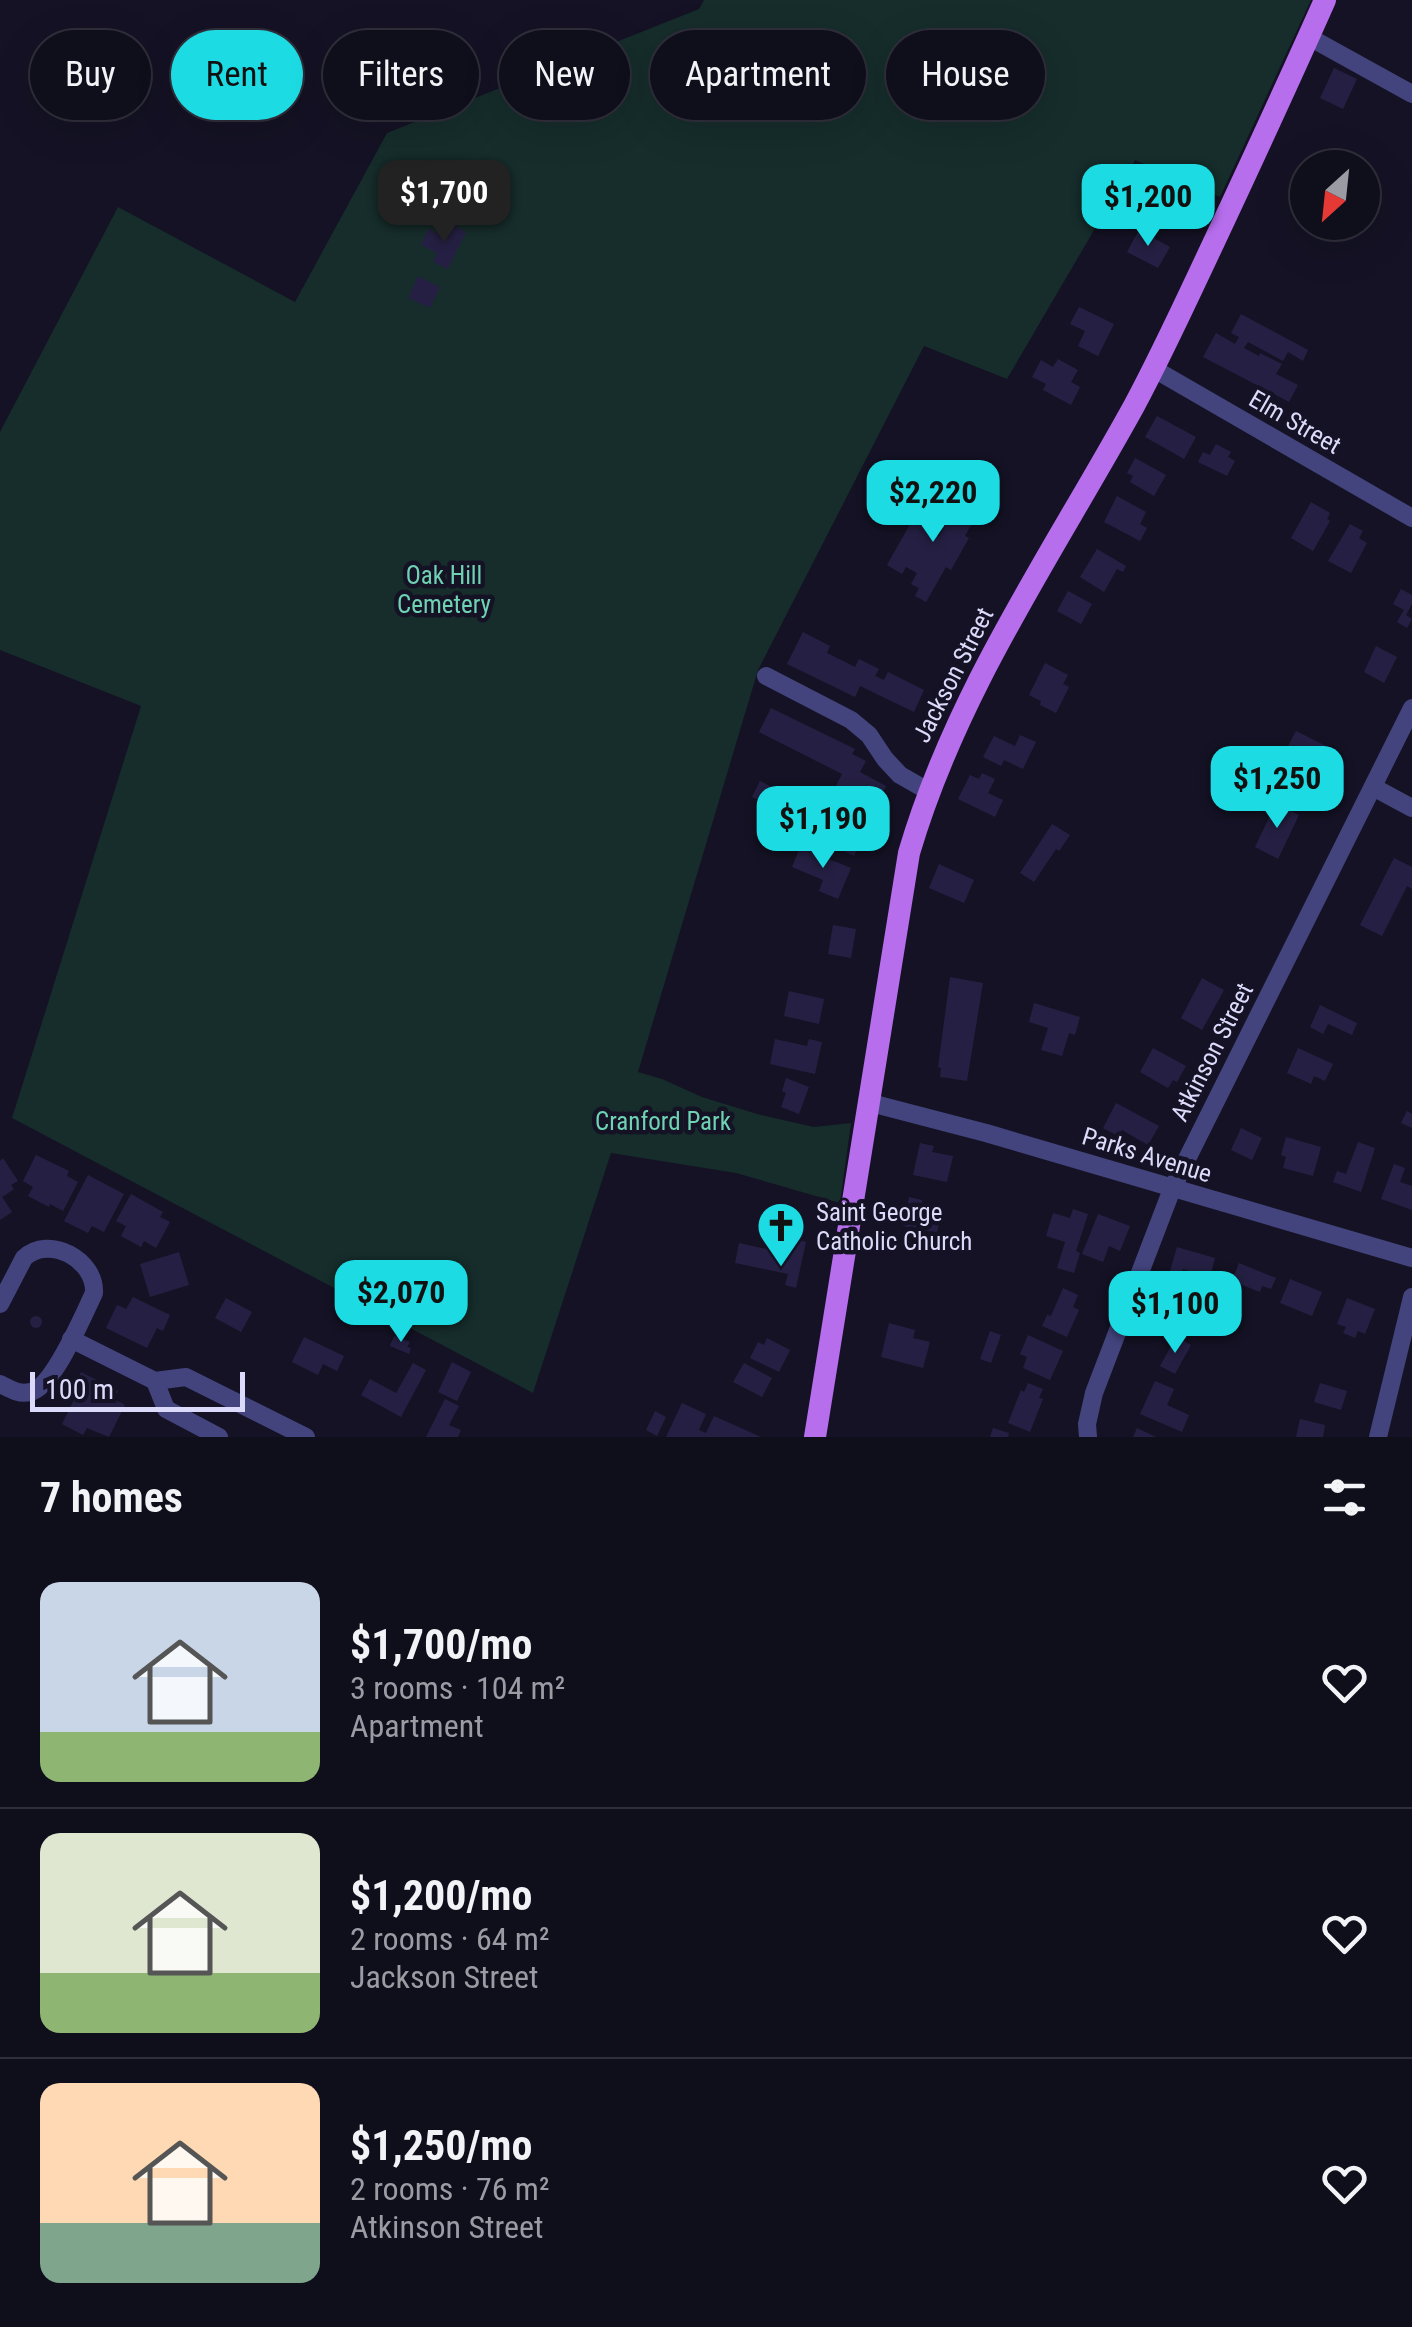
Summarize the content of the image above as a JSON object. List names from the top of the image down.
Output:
{
  "streets": {
    "main road": ["Jackson Street"],
    "street": ["Elm Street", "Atkinson Street", "Parks Avenue"]
  },
  "crossings": [
    ["Elm Street", "Jackson Street"],
    ["Jackson Street", "Parks Avenue"],
    ["Atkinson Street", "Parks Avenue"]
  ],
  "parks": ["Oak Hill Cemetery", "Cranford Park"],
  "places": {
    "church": ["Saint George Catholic Church"]
  },
  "scale_bar": "100 m",
  "north": "bottom left",
  "page": {
    "chip": [
      "Buy",
      "Rent",
      "Filters",
      "New",
      "Apartment",
      "House"
    ],
    "price": [
      "$1,700",
      "$1,200",
      "$2,220",
      "$1,250",
      "$1,190",
      "$2,070",
      "$1,100"
    ],
    "scale": "100 m",
    "heading": "7 homes",
    "list": [
      {
        "name": "$1,700/mo",
        "note": "3 rooms · 104 m² · Apartment"
      },
      {
        "name": "$1,200/mo",
        "note": "2 rooms · 64 m² · Jackson Street"
      },
      {
        "name": "$1,250/mo",
        "note": "2 rooms · 76 m² · Atkinson Street"
      }
    ]
  }
}
